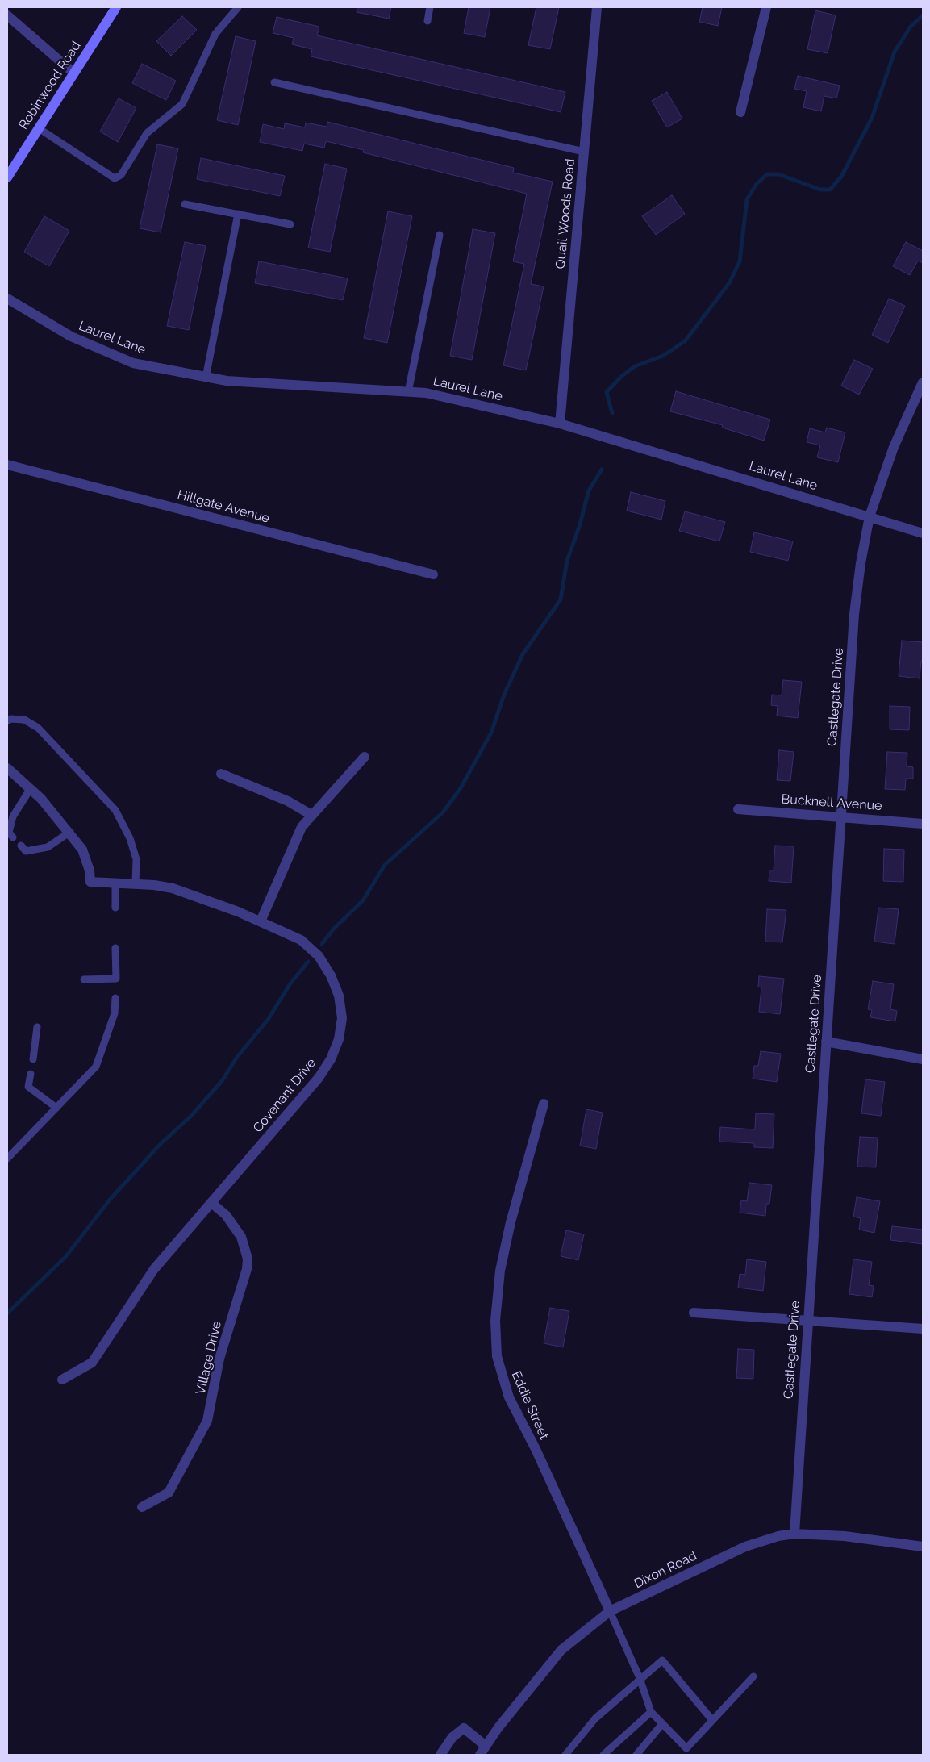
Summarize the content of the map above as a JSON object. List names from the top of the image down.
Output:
{
  "streets": {
    "main road": ["Robinwood Road"],
    "street": [
      "Quail Woods Road",
      "Laurel Lane",
      "Hillgate Avenue",
      "Castlegate Drive",
      "Bucknell Avenue",
      "Covenant Drive",
      "Village Drive",
      "Eddie Street",
      "Dixon Road"
    ]
  },
  "crossings": [
    ["Quail Woods Road", "Laurel Lane"],
    ["Laurel Lane", "Castlegate Drive"],
    ["Castlegate Drive", "Bucknell Avenue"],
    ["Castlegate Drive", "Dixon Road"],
    ["Covenant Drive", "Village Drive"],
    ["Eddie Street", "Dixon Road"]
  ]
}
